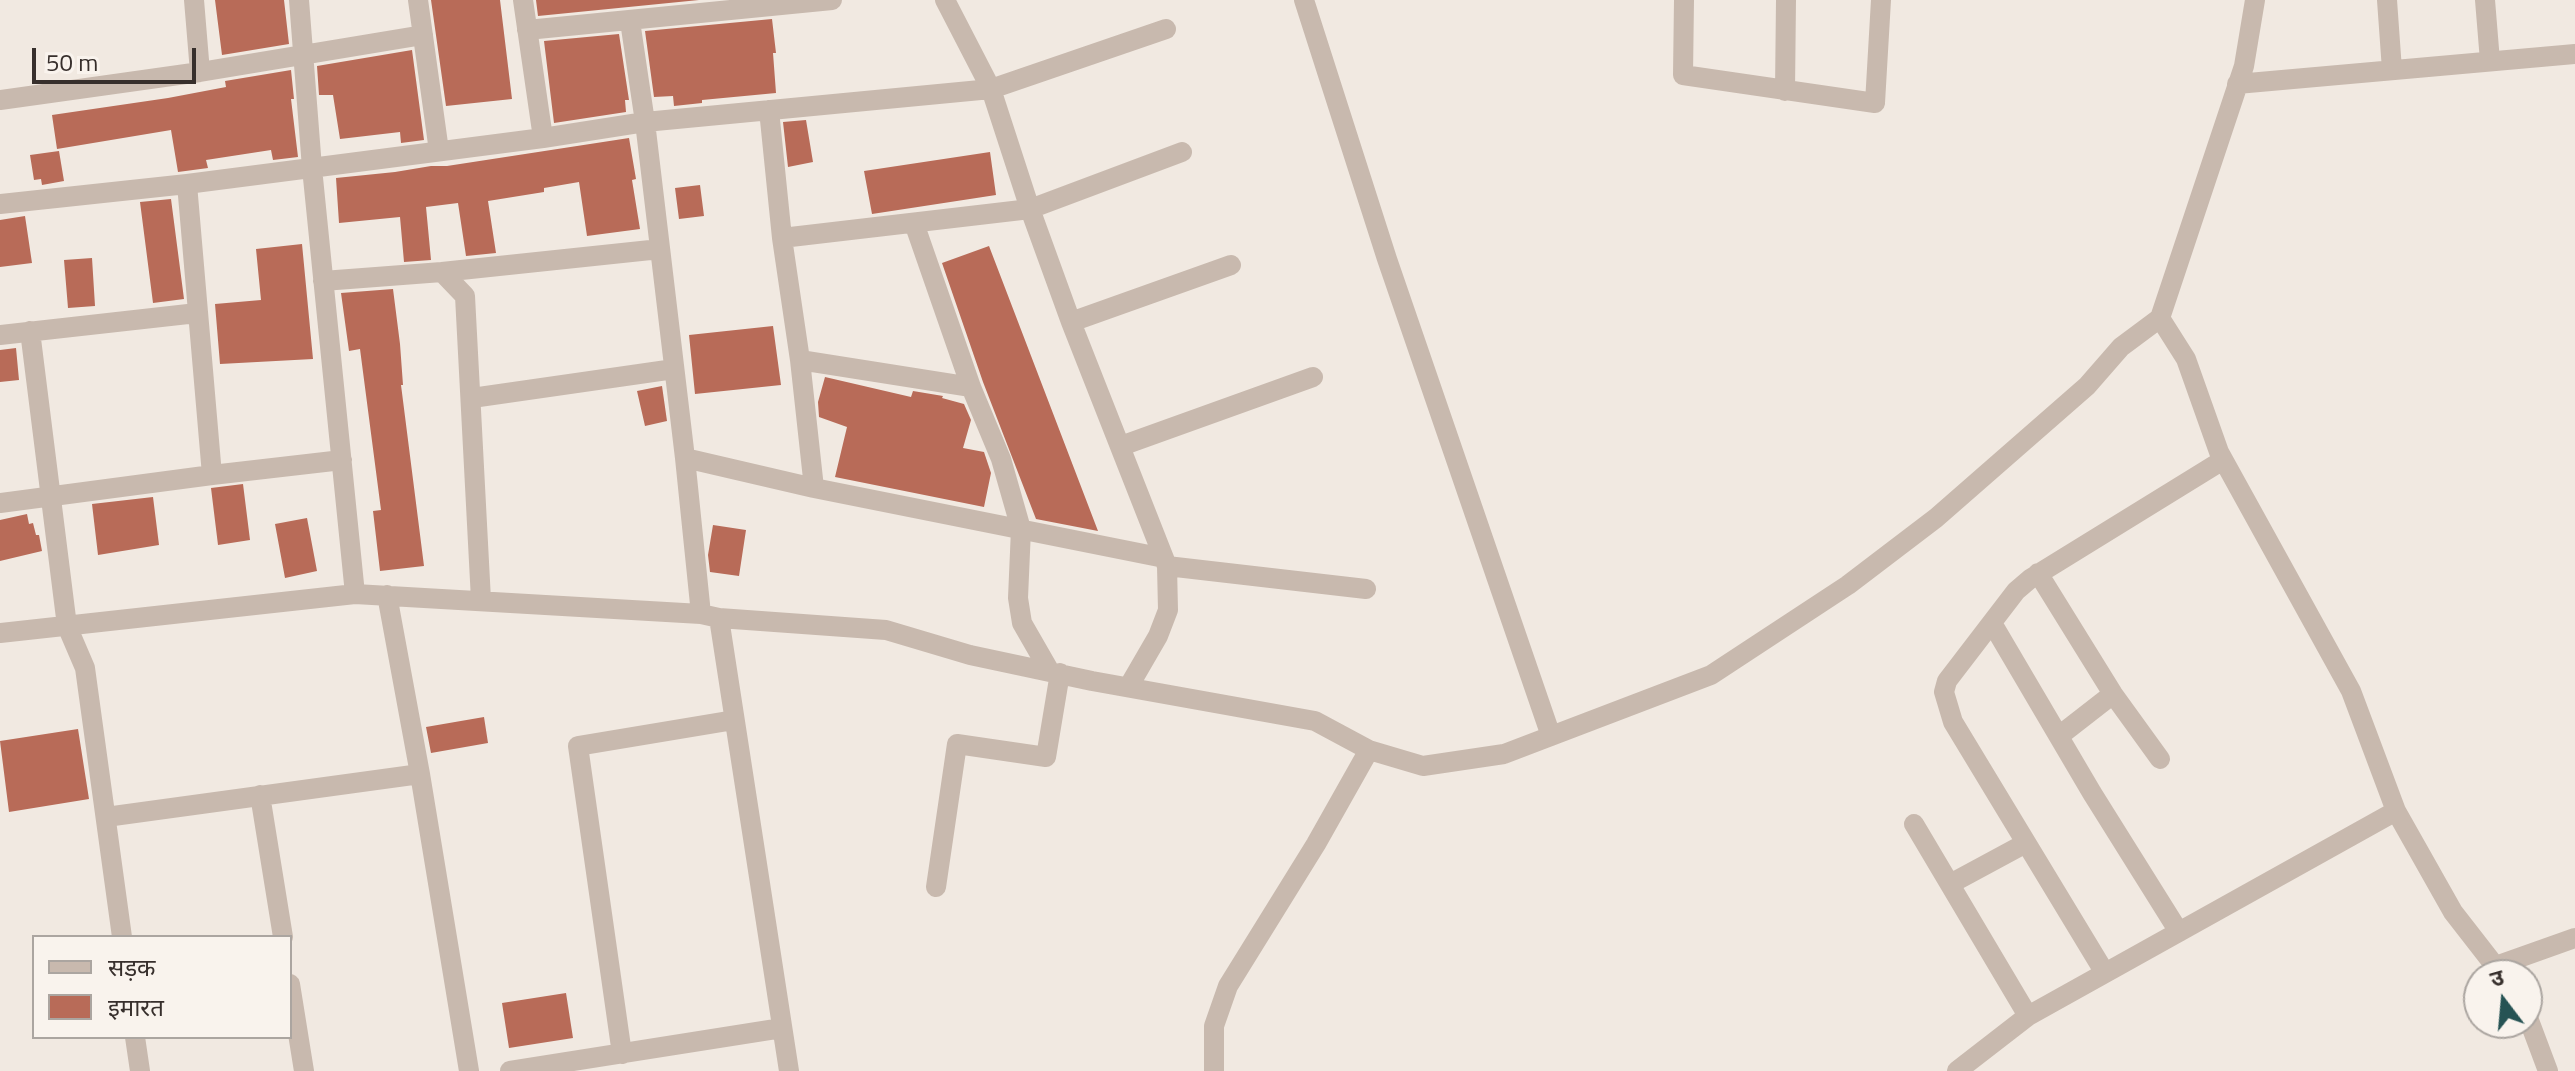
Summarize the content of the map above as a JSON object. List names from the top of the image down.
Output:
{
  "legend": ["सड़क", "इमारत"],
  "scale_bar": "50 m",
  "north": "top"
}
